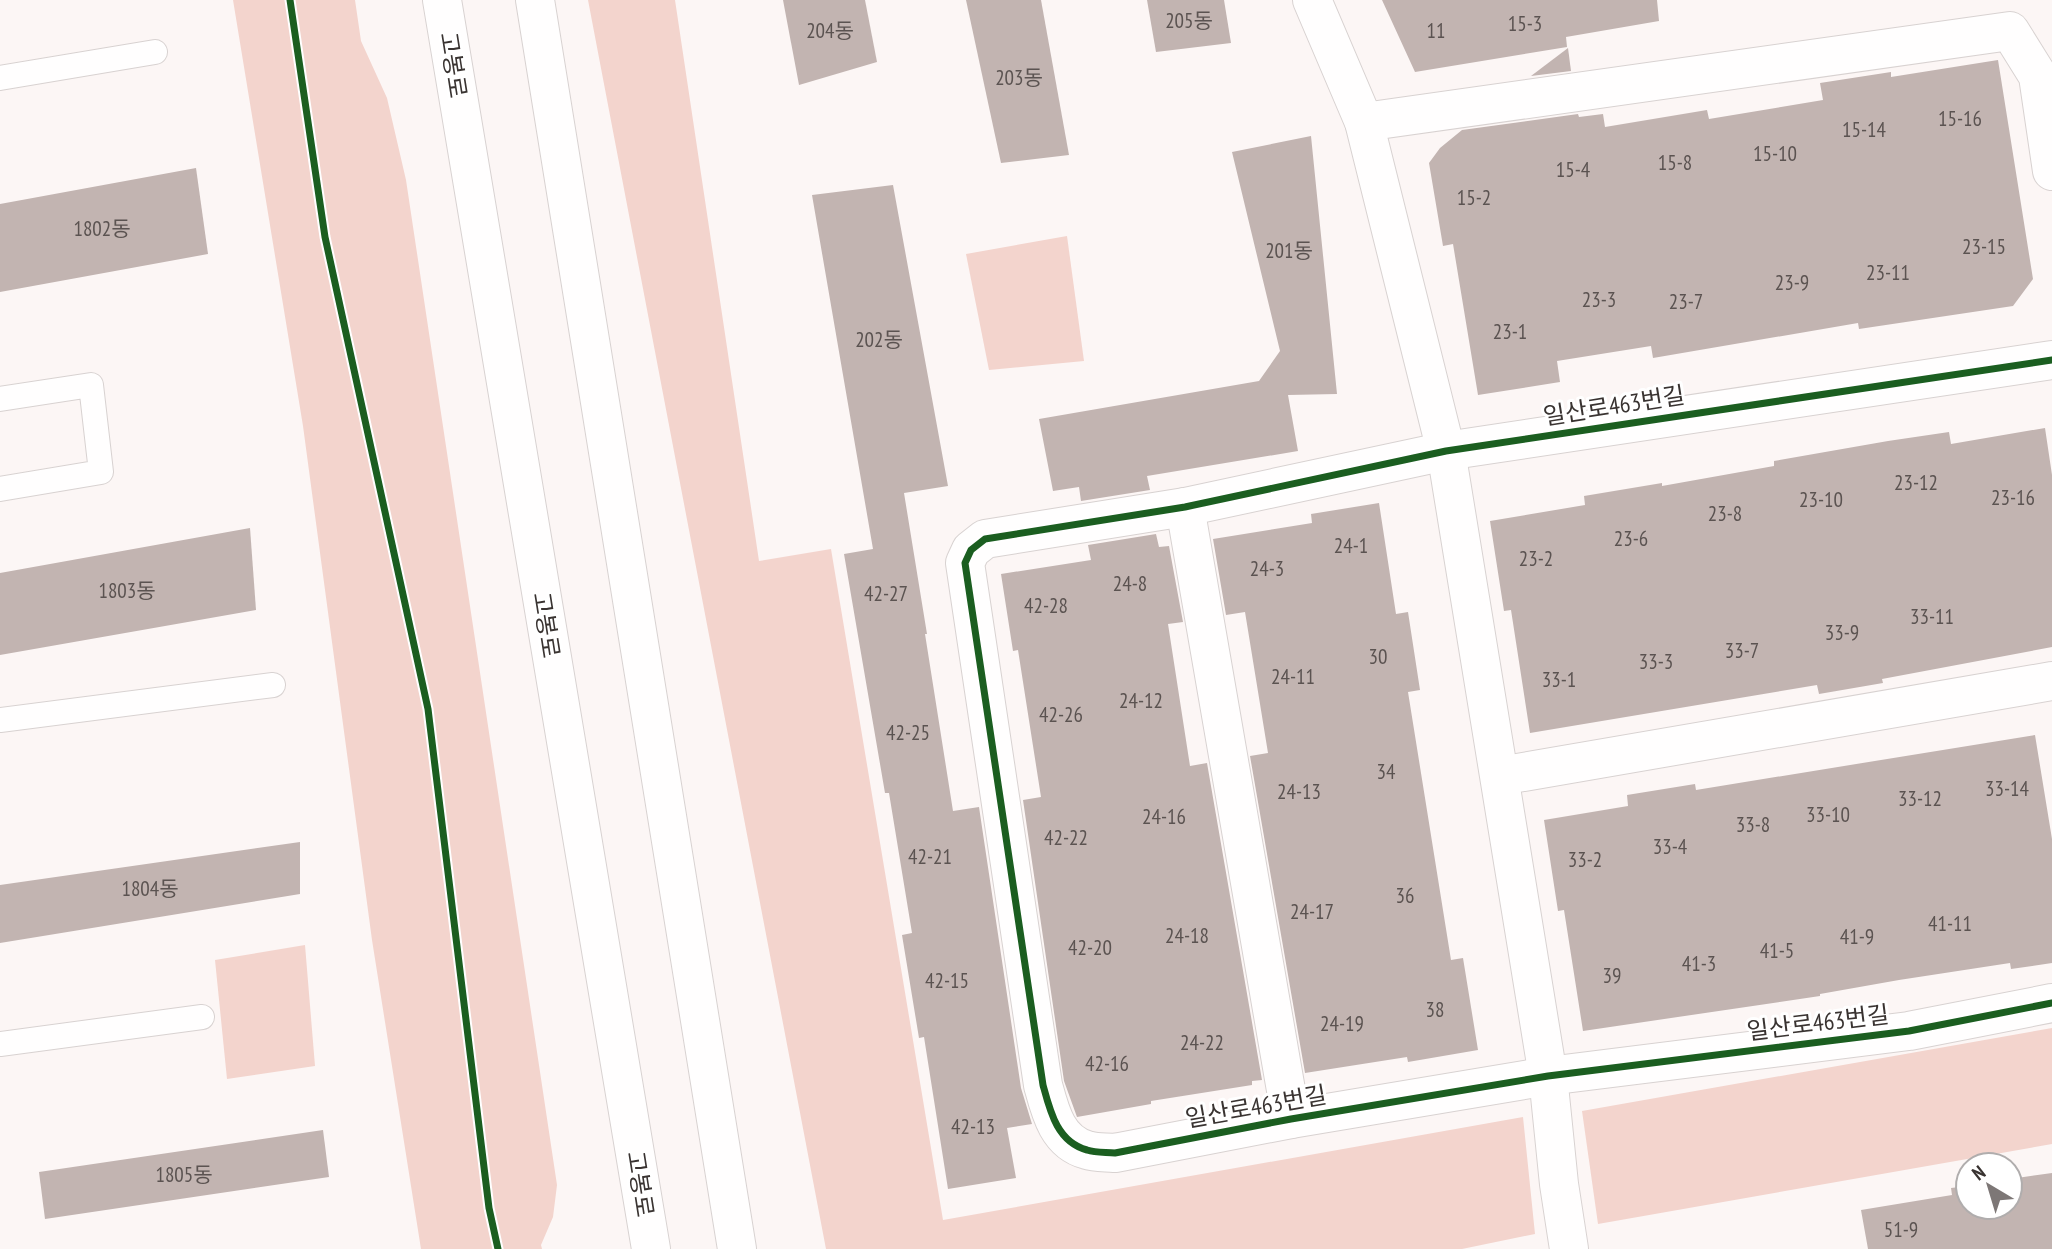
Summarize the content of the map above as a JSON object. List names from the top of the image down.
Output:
{
  "streets": {
    "street": ["고봉로", "일산로463번길"]
  },
  "house_numbers": [
    "205동",
    "15-3",
    "204동",
    "11",
    "203동",
    "15-16",
    "15-14",
    "15-10",
    "15-8",
    "15-4",
    "15-2",
    "1802동",
    "23-15",
    "201동",
    "23-11",
    "23-9",
    "23-3",
    "23-7",
    "23-1",
    "202동",
    "23-12",
    "23-16",
    "23-10",
    "23-8",
    "23-6",
    "24-1",
    "23-2",
    "24-3",
    "24-8",
    "1803동",
    "42-27",
    "42-28",
    "33-11",
    "33-9",
    "33-7",
    "30",
    "33-3",
    "24-11",
    "33-1",
    "24-12",
    "42-26",
    "42-25",
    "34",
    "33-14",
    "24-13",
    "33-12",
    "33-10",
    "24-16",
    "33-8",
    "42-22",
    "33-4",
    "42-21",
    "33-2",
    "1804동",
    "36",
    "24-17",
    "41-11",
    "24-18",
    "41-9",
    "42-20",
    "41-5",
    "41-3",
    "39",
    "42-15",
    "38",
    "24-19",
    "24-22",
    "42-16",
    "42-13",
    "1805동",
    "51-9"
  ],
  "north": "top left"
}
